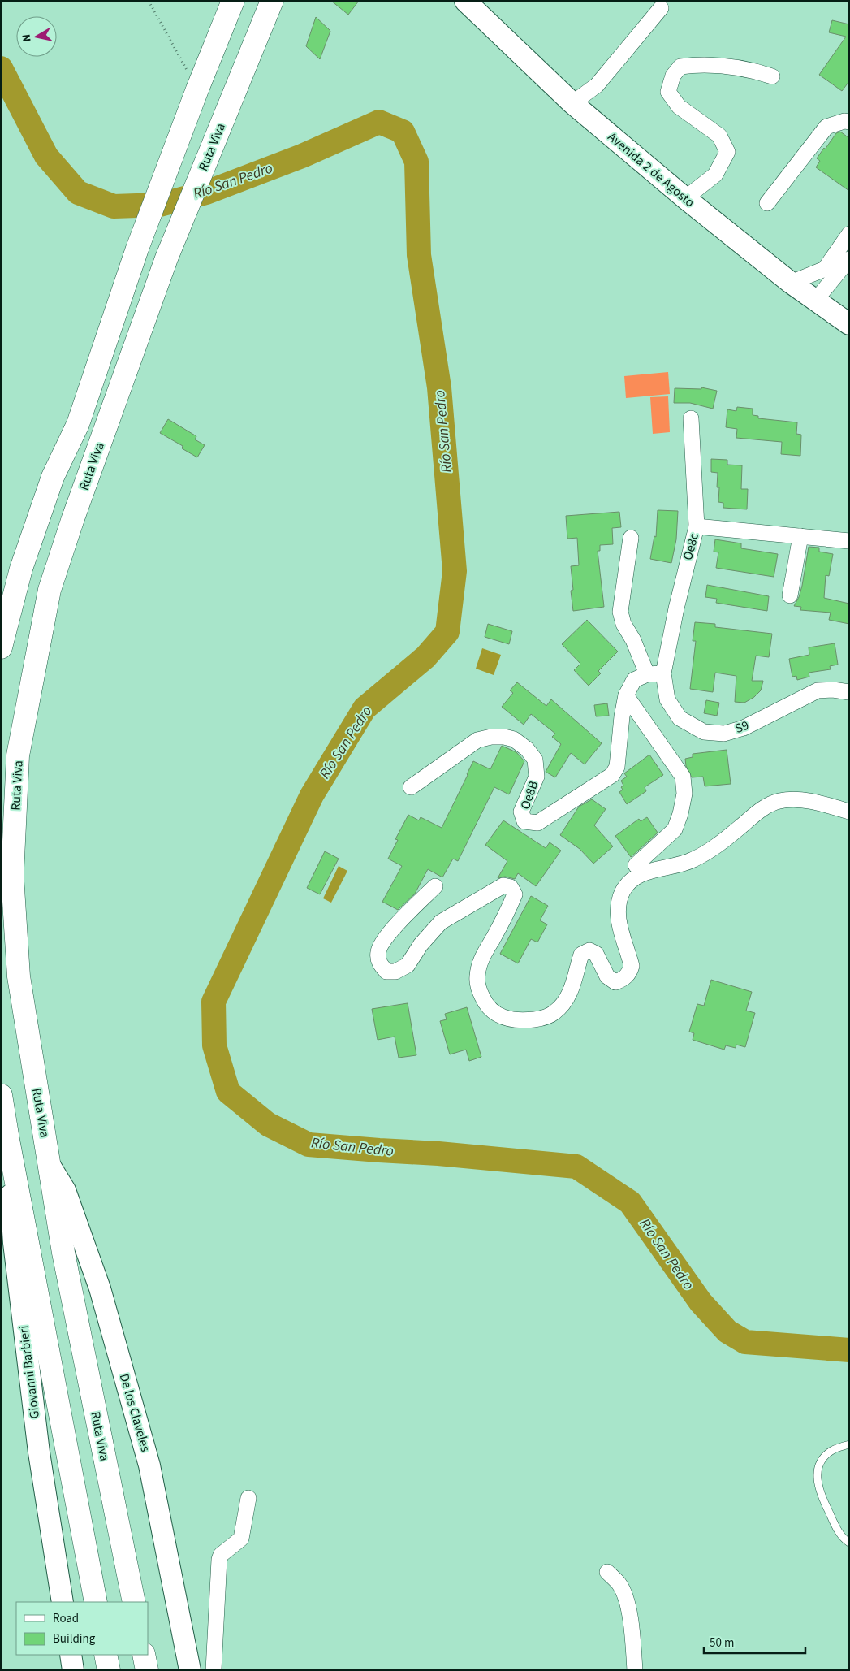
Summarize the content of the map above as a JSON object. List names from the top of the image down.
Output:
{
  "streets": {
    "highway": ["Ruta Viva"],
    "main road": ["Avenida 2 de Agosto", "Giovanni Barbieri", "De los Claveles"],
    "street": ["Oe8c", "S9", "Oe8B"]
  },
  "crossings": [
    ["Ruta Viva", "De los Claveles"],
    ["Oe8c", "S9"]
  ],
  "water": ["Río San Pedro"],
  "legend": ["Road", "Building"],
  "scale_bar": "50 m",
  "north": "left"
}
